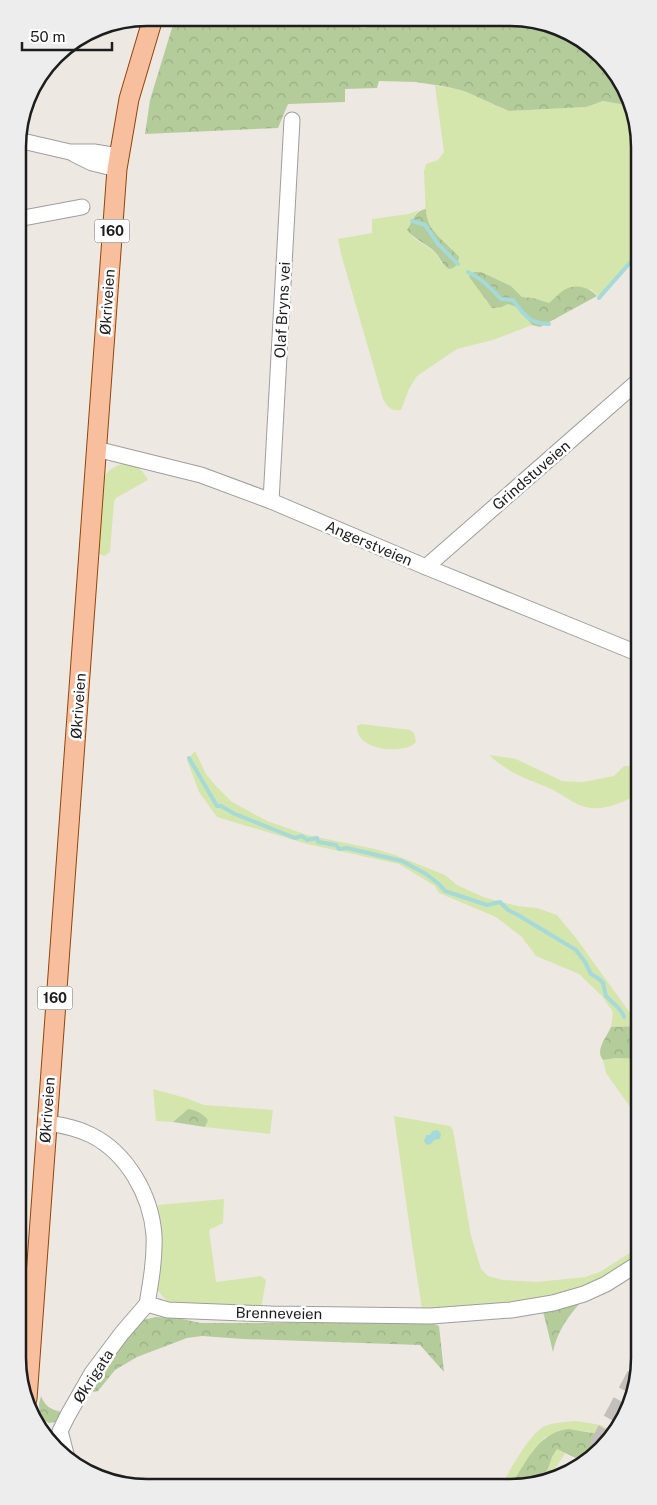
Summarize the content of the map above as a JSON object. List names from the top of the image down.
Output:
{
  "streets": {
    "main road": ["160", "Økriveien"],
    "street": [
      "Olaf Bryns vei",
      "Grindstuveien",
      "Angerstveien",
      "Brenneveien",
      "Økrigata"
    ]
  },
  "crossings": [
    ["Økriveien", "Angerstveien"],
    ["Olaf Bryns vei", "Angerstveien"],
    ["Grindstuveien", "Angerstveien"],
    ["Brenneveien", "Økrigata"]
  ],
  "scale_bar": "50 m"
}
